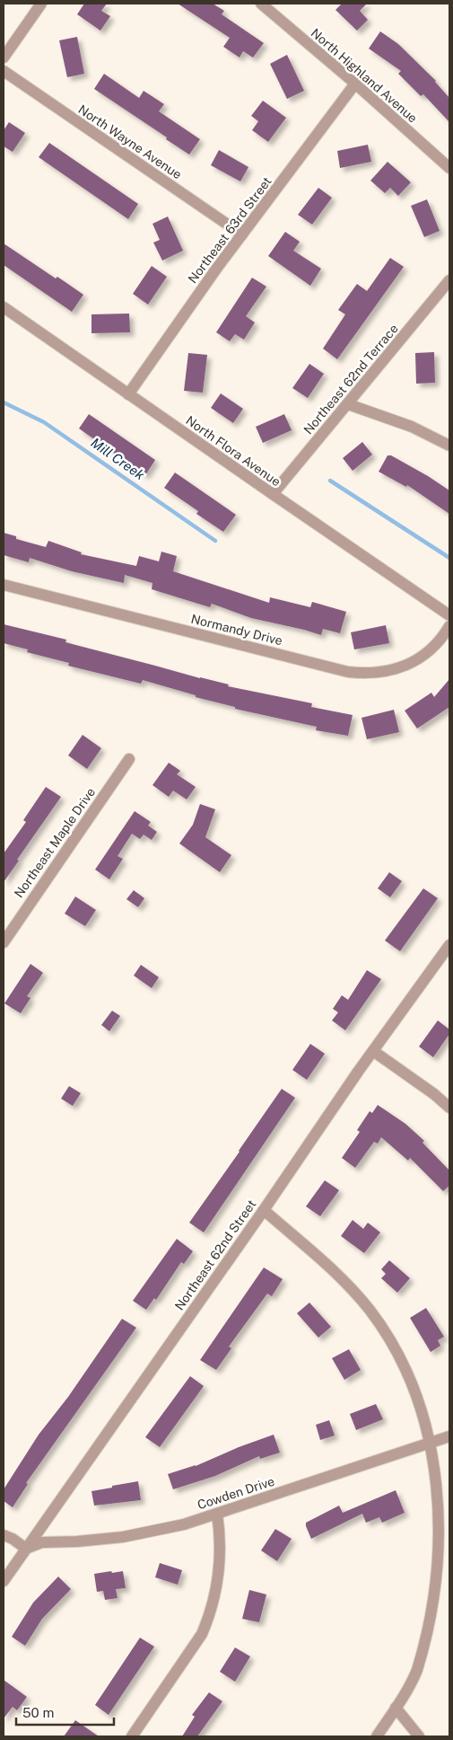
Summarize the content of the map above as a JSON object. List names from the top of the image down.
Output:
{
  "streets": {
    "street": [
      "North Highland Avenue",
      "North Wayne Avenue",
      "Northeast 63rd Street",
      "Northeast 62nd Terrace",
      "North Flora Avenue",
      "Normandy Drive",
      "Northeast Maple Drive",
      "Northeast 62nd Street",
      "Cowden Drive"
    ]
  },
  "crossings": [
    ["North Highland Avenue", "Northeast 63rd Street"],
    ["North Wayne Avenue", "Northeast 63rd Street"],
    ["Northeast 63rd Street", "North Flora Avenue"],
    ["Northeast 62nd Terrace", "North Flora Avenue"],
    ["Northeast 62nd Street", "Cowden Drive"]
  ],
  "water": ["Mill Creek"],
  "scale_bar": "50 m"
}
